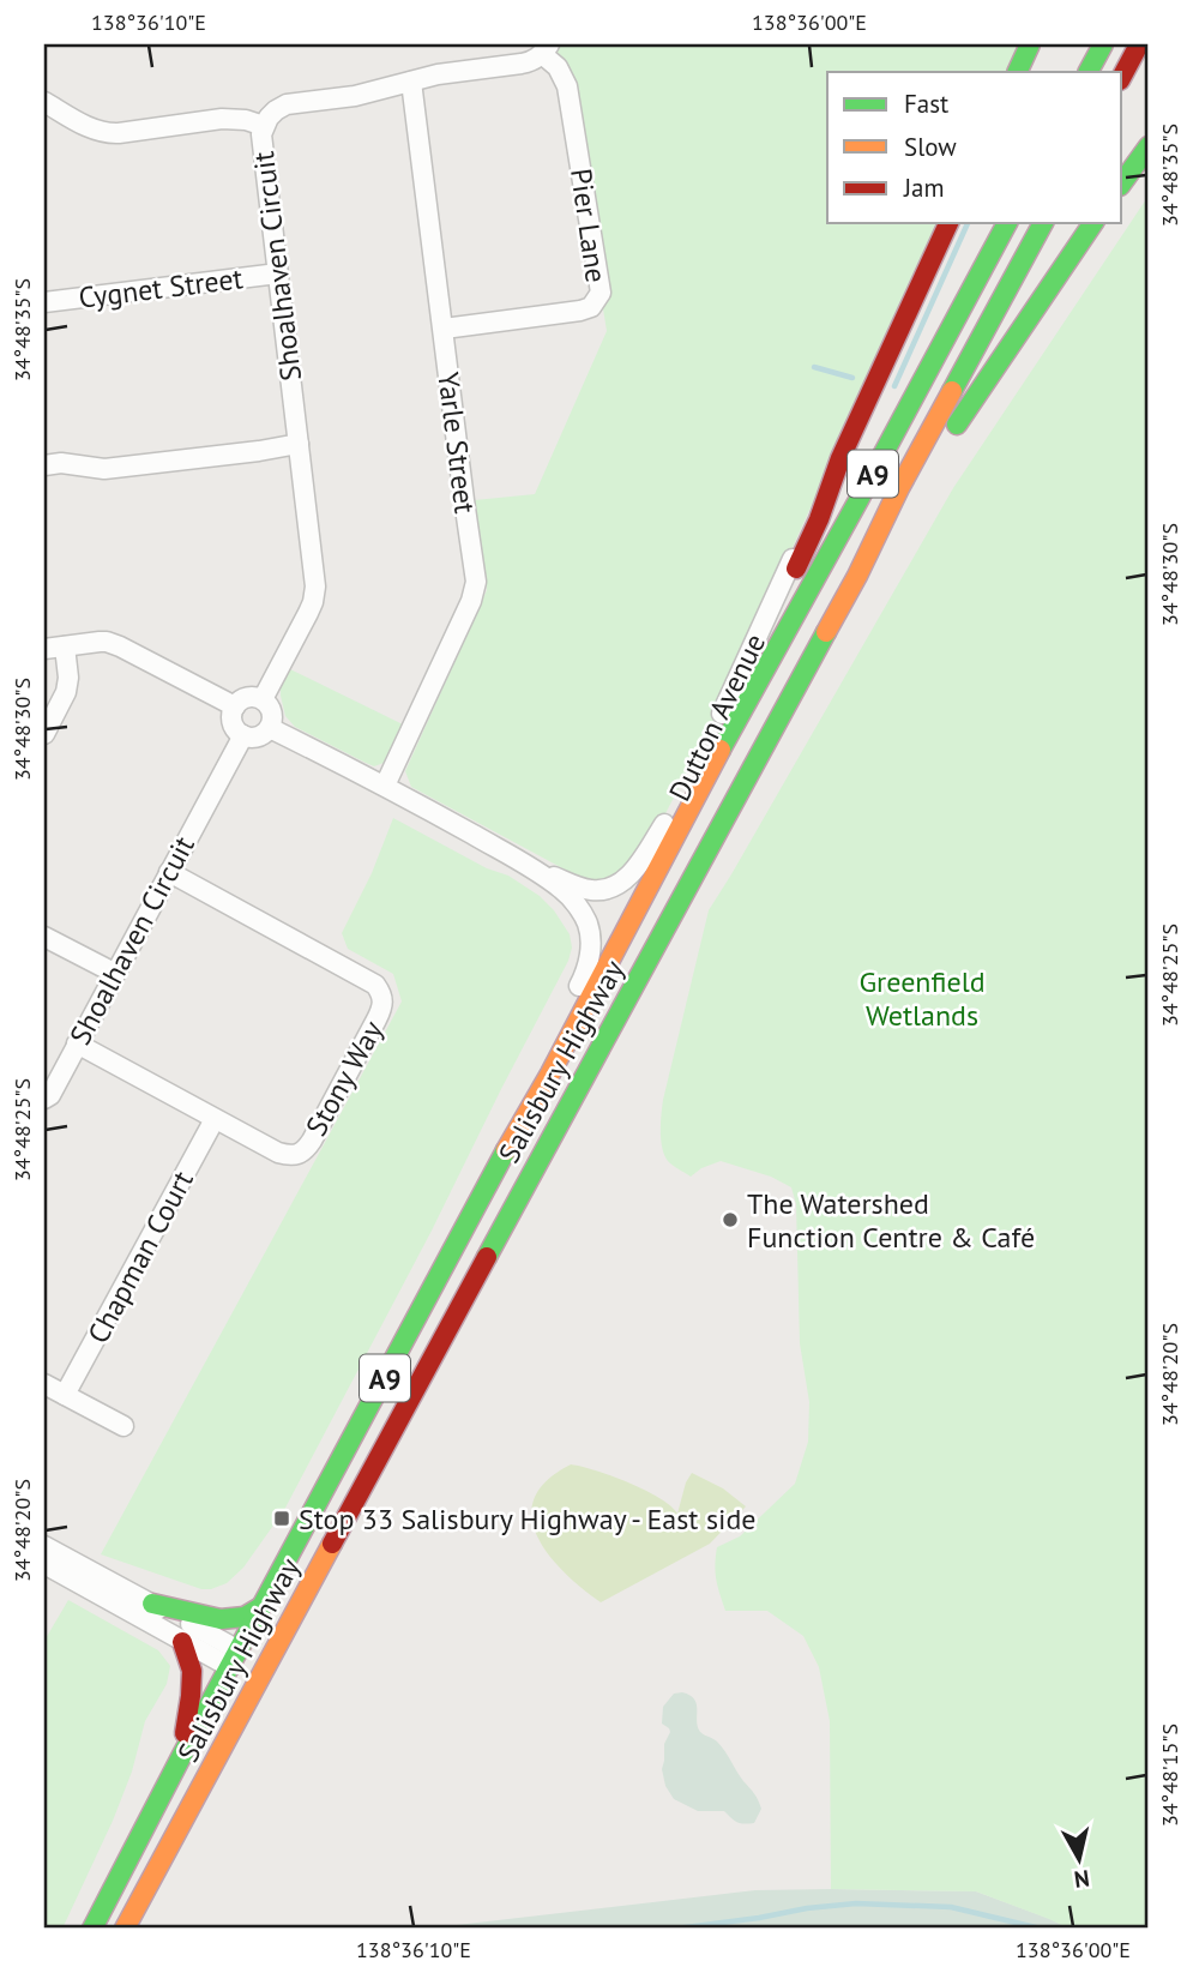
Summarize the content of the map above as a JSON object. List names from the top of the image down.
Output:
{
  "streets": {
    "highway": ["A9", "Salisbury Highway"],
    "street": [
      "Pier Lane",
      "Shoalhaven Circuit",
      "Cygnet Street",
      "Yarle Street",
      "Dutton Avenue",
      "Stony Way",
      "Chapman Court"
    ]
  },
  "crossings": [
    ["Pier Lane", "Shoalhaven Circuit"],
    ["Pier Lane", "Yarle Street"],
    ["Shoalhaven Circuit", "Cygnet Street"],
    ["Shoalhaven Circuit", "Yarle Street"],
    ["Shoalhaven Circuit", "Dutton Avenue"],
    ["Shoalhaven Circuit", "Stony Way"],
    ["Yarle Street", "Dutton Avenue"],
    ["Dutton Avenue", "Salisbury Highway"],
    ["Stony Way", "Chapman Court"]
  ],
  "parks": ["Greenfield Wetlands"],
  "places": {
    "other": ["The Watershed Function Centre & Café"],
    "transit": ["Stop 33 Salisbury Highway - East side"]
  },
  "legend": ["Fast", "Slow", "Jam"],
  "north": "bottom",
  "coordinates": [
    "138°36'10\"E",
    "138°36'00\"E",
    "34°48'35\"S",
    "34°48'30\"S",
    "34°48'25\"S",
    "34°48'20\"S",
    "34°48'15\"S"
  ]
}
